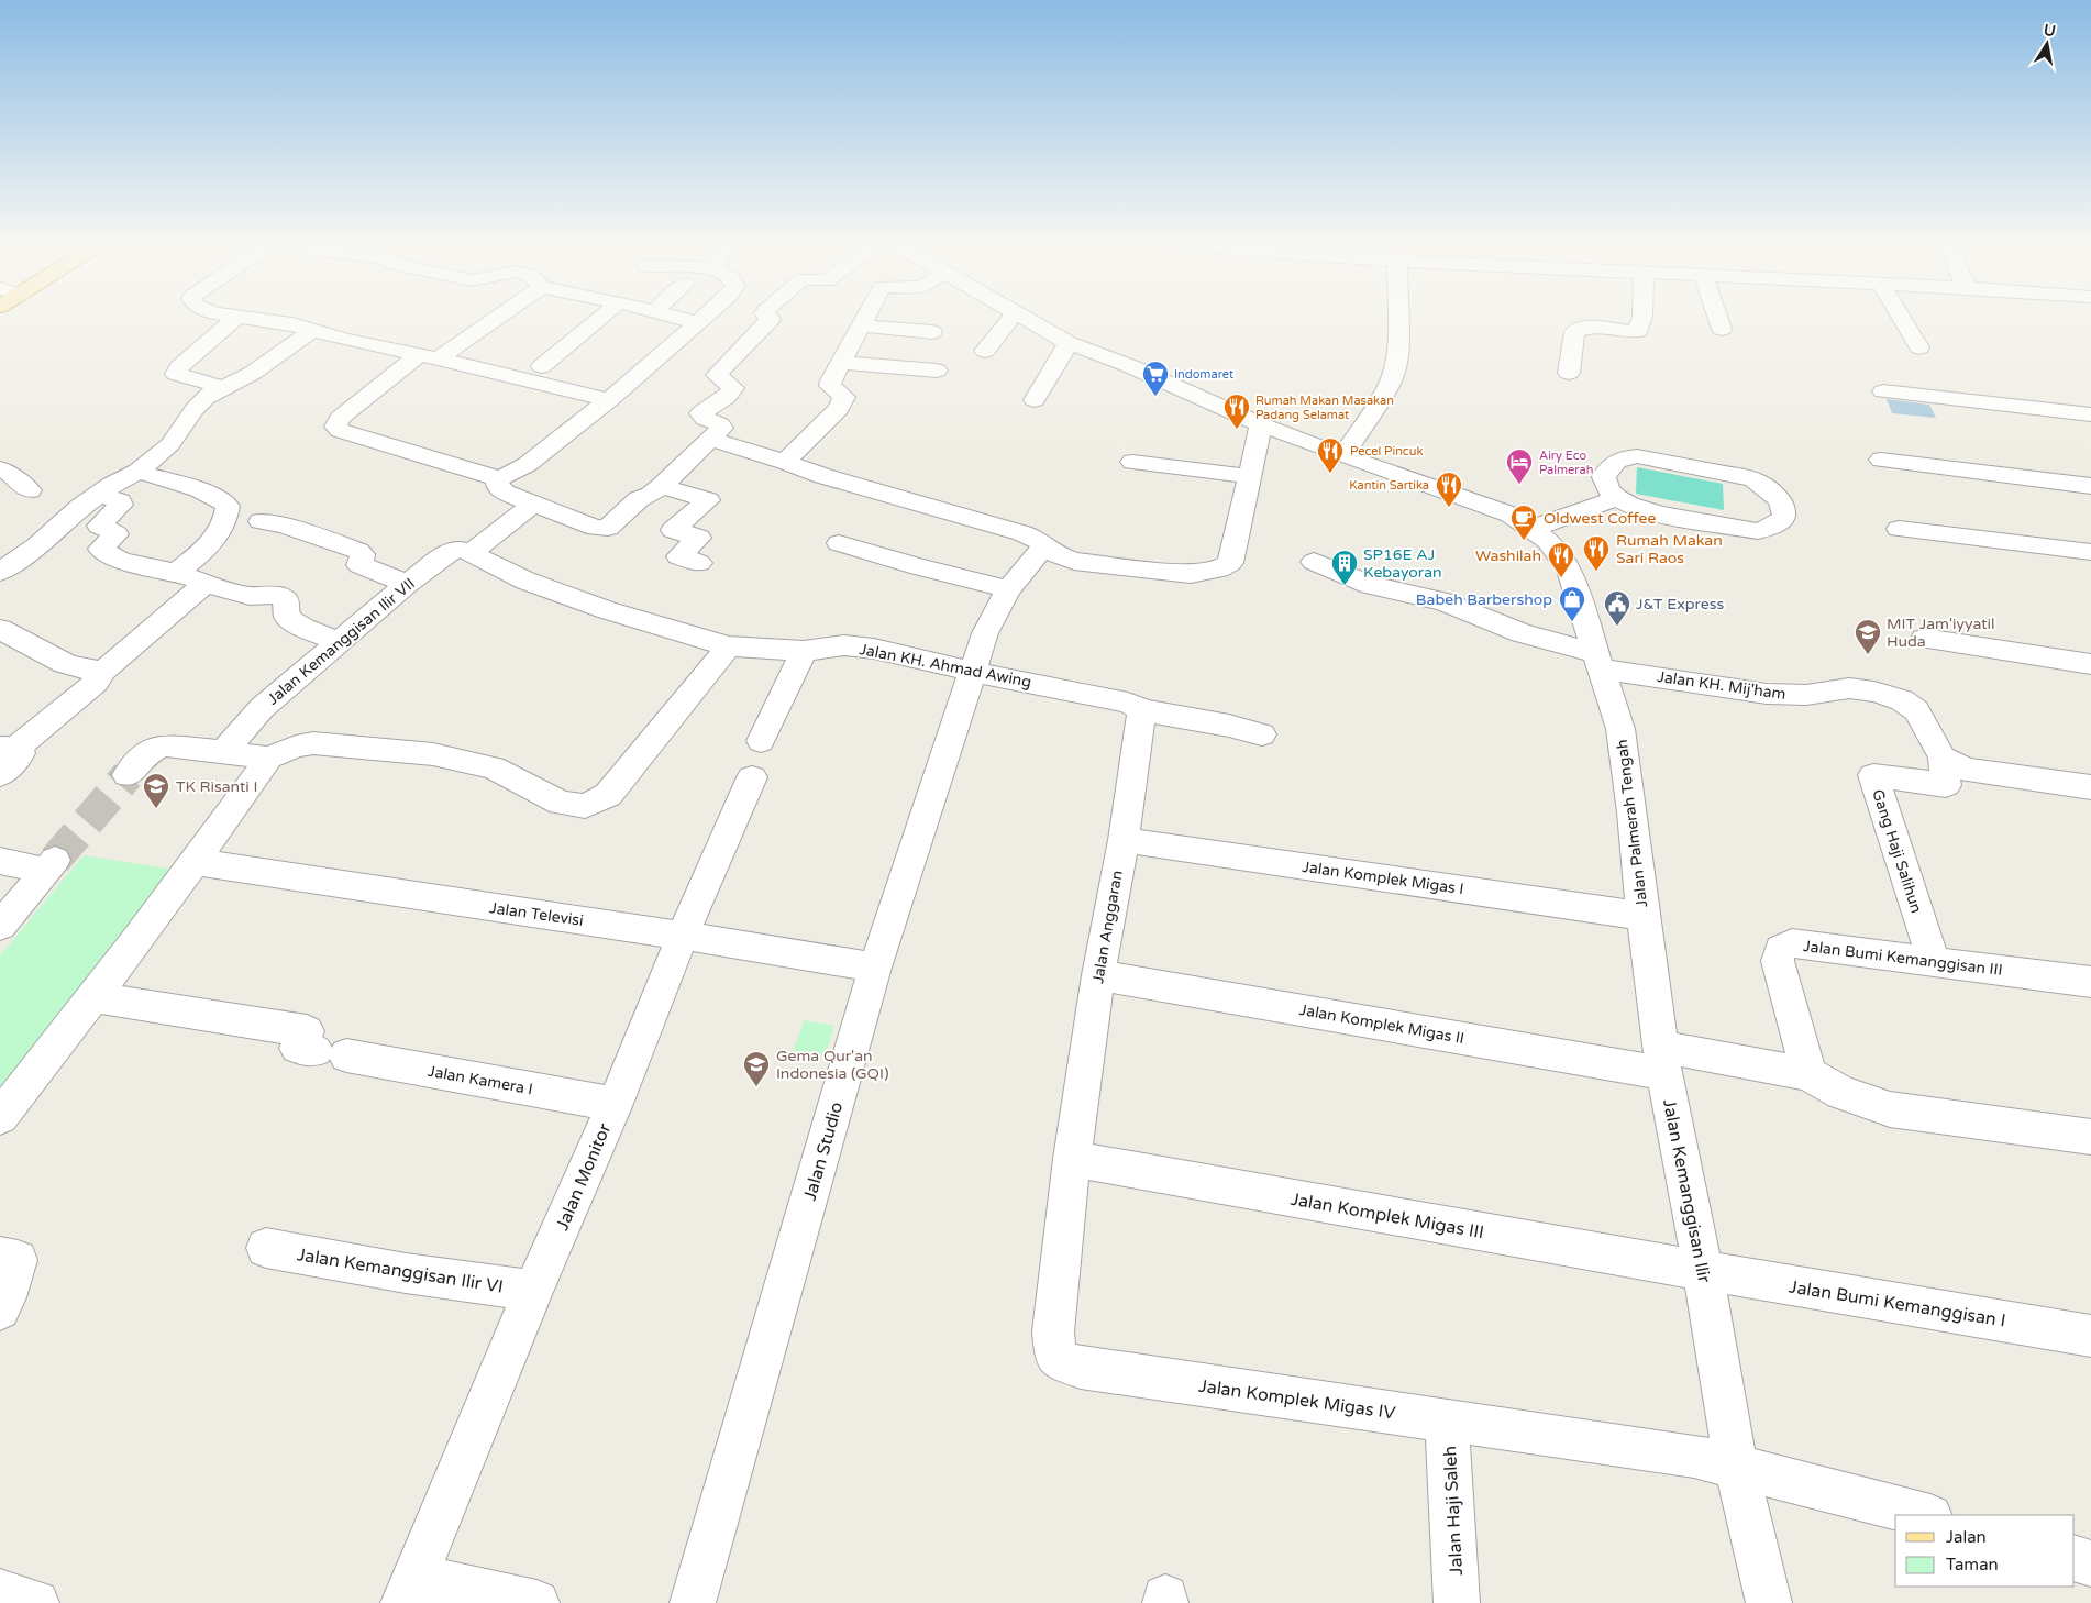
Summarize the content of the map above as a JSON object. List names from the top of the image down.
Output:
{
  "streets": {
    "street": [
      "Jalan Kemanggisan Ilir VII",
      "Jalan KH. Ahmad Awing",
      "Jalan KH. Mij'ham",
      "Jalan Palmerah Tengah",
      "Gang Haji Salihun",
      "Jalan Komplek Migas I",
      "Jalan Televisi",
      "Jalan Anggaran",
      "Jalan Bumi Kemanggisan III",
      "Jalan Komplek Migas II",
      "Jalan Kamera I",
      "Jalan Studio",
      "Jalan Monitor",
      "Jalan Kemanggisan Ilir",
      "Jalan Komplek Migas III",
      "Jalan Kemanggisan Ilir VI",
      "Jalan Bumi Kemanggisan I",
      "Jalan Komplek Migas IV",
      "Jalan Haji Saleh"
    ]
  },
  "crossings": [
    ["Jalan KH. Ahmad Awing", "Jalan Anggaran"],
    ["Jalan KH. Ahmad Awing", "Jalan Studio"],
    ["Jalan KH. Mij'ham", "Jalan Palmerah Tengah"],
    ["Jalan KH. Mij'ham", "Gang Haji Salihun"],
    ["Jalan Palmerah Tengah", "Jalan Komplek Migas I"],
    ["Jalan Palmerah Tengah", "Jalan Kemanggisan Ilir"],
    ["Gang Haji Salihun", "Jalan Bumi Kemanggisan III"],
    ["Jalan Komplek Migas I", "Jalan Anggaran"],
    ["Jalan Komplek Migas I", "Jalan Kemanggisan Ilir"],
    ["Jalan Televisi", "Jalan Studio"],
    ["Jalan Televisi", "Jalan Monitor"],
    ["Jalan Anggaran", "Jalan Komplek Migas II"],
    ["Jalan Anggaran", "Jalan Komplek Migas III"],
    ["Jalan Anggaran", "Jalan Komplek Migas IV"],
    ["Jalan Bumi Kemanggisan III", "Jalan Komplek Migas II"],
    ["Jalan Komplek Migas II", "Jalan Kemanggisan Ilir"],
    ["Jalan Kamera I", "Jalan Monitor"],
    ["Jalan Monitor", "Jalan Kemanggisan Ilir VI"],
    ["Jalan Kemanggisan Ilir", "Jalan Komplek Migas III"],
    ["Jalan Kemanggisan Ilir", "Jalan Bumi Kemanggisan I"],
    ["Jalan Kemanggisan Ilir", "Jalan Komplek Migas IV"],
    ["Jalan Komplek Migas III", "Jalan Bumi Kemanggisan I"],
    ["Jalan Komplek Migas III", "Jalan Komplek Migas IV"],
    ["Jalan Komplek Migas IV", "Jalan Haji Saleh"]
  ],
  "places": {
    "supermarket": ["Indomaret"],
    "restaurant": [
      "Rumah Makan Masakan Padang Selamat",
      "Pecel Pincuk",
      "Kantin Sartika",
      "Rumah Makan Sari Raos",
      "Washilah"
    ],
    "hotel": ["Airy Eco Palmerah"],
    "cafe": ["Oldwest Coffee"],
    "building": ["SP16E AJ Kebayoran"],
    "shop": ["Babeh Barbershop"],
    "public building": ["J&T Express"],
    "school or university": ["MIT Jam'iyyatil Huda", "TK Risanti I", "Gema Qur'an Indonesia (GQI)"]
  },
  "legend": ["Jalan", "Taman"],
  "north": "top"
}
